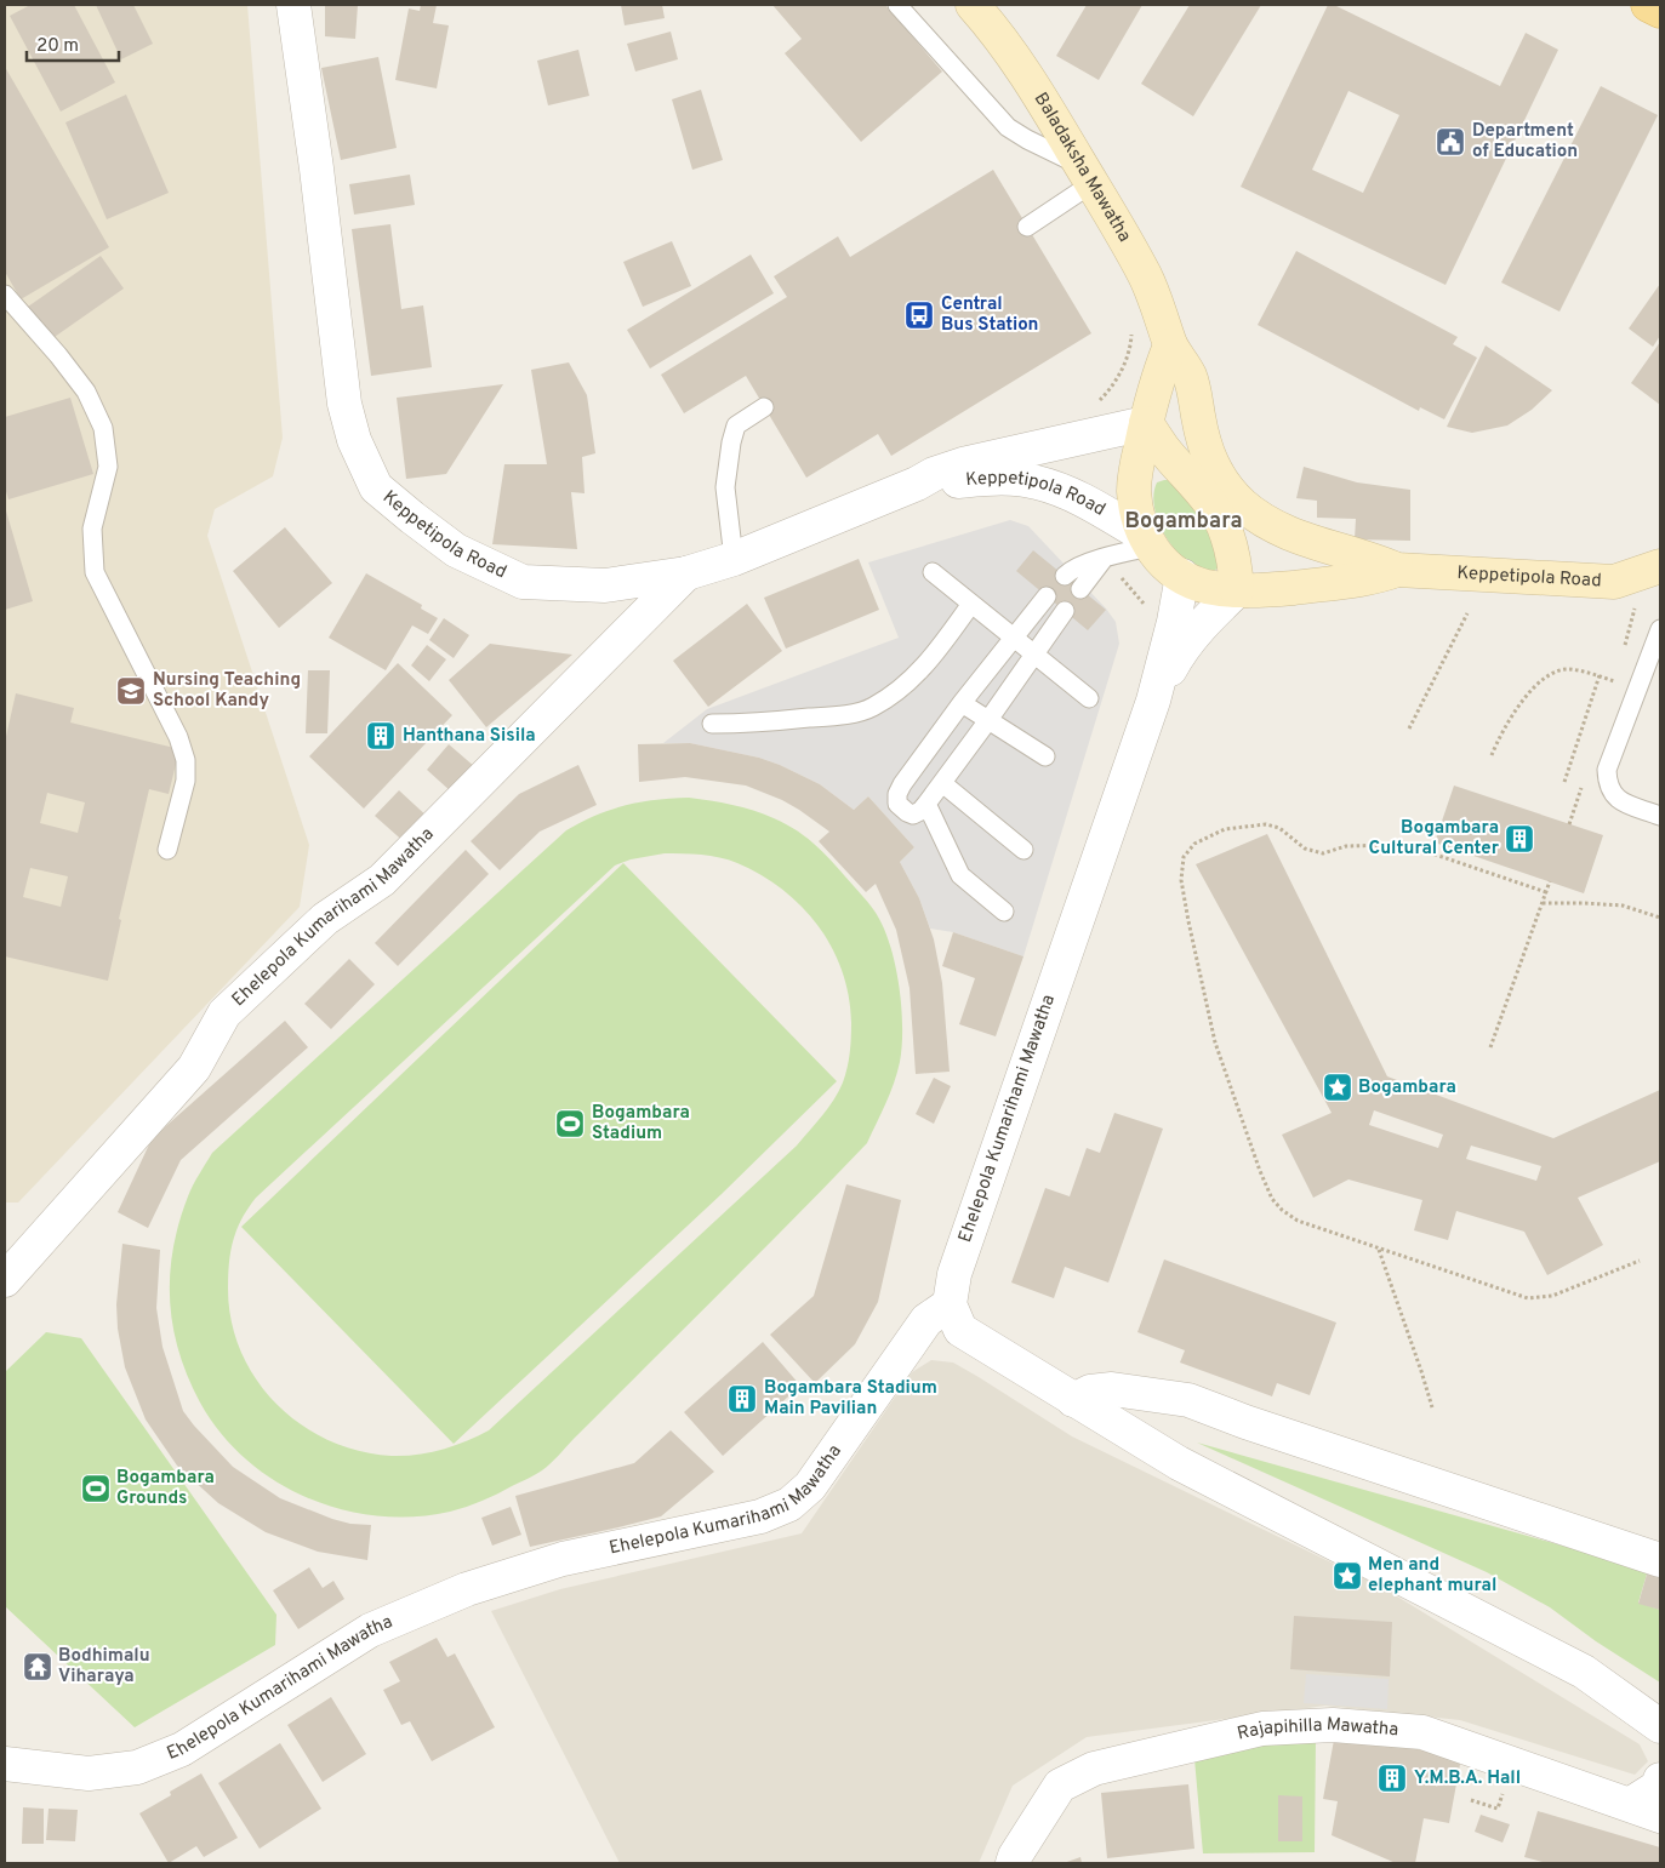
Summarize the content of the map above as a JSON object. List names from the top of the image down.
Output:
{
  "streets": {
    "main road": ["Baladaksha Mawatha", "Keppetipola Road"],
    "street": ["Ehelepola Kumarihami Mawatha", "Rajapihilla Mawatha"]
  },
  "crossings": [
    ["Baladaksha Mawatha", "Keppetipola Road"],
    ["Keppetipola Road", "Ehelepola Kumarihami Mawatha"]
  ],
  "districts": ["Bogambara"],
  "places": {
    "public building": ["Department of Education"],
    "bus stop": ["Central Bus Station"],
    "school or university": ["Nursing Teaching School Kandy"],
    "building": [
      "Hanthana Sisila",
      "Bogambara Cultural Center",
      "Bogambara Stadium Main Pavilian",
      "Y.M.B.A. Hall"
    ],
    "place": ["Bogambara", "Men and elephant mural"],
    "sports": ["Bogambara Stadium", "Bogambara Grounds"],
    "temple": ["Bodhimalu Viharaya"]
  },
  "scale_bar": "20 m"
}
